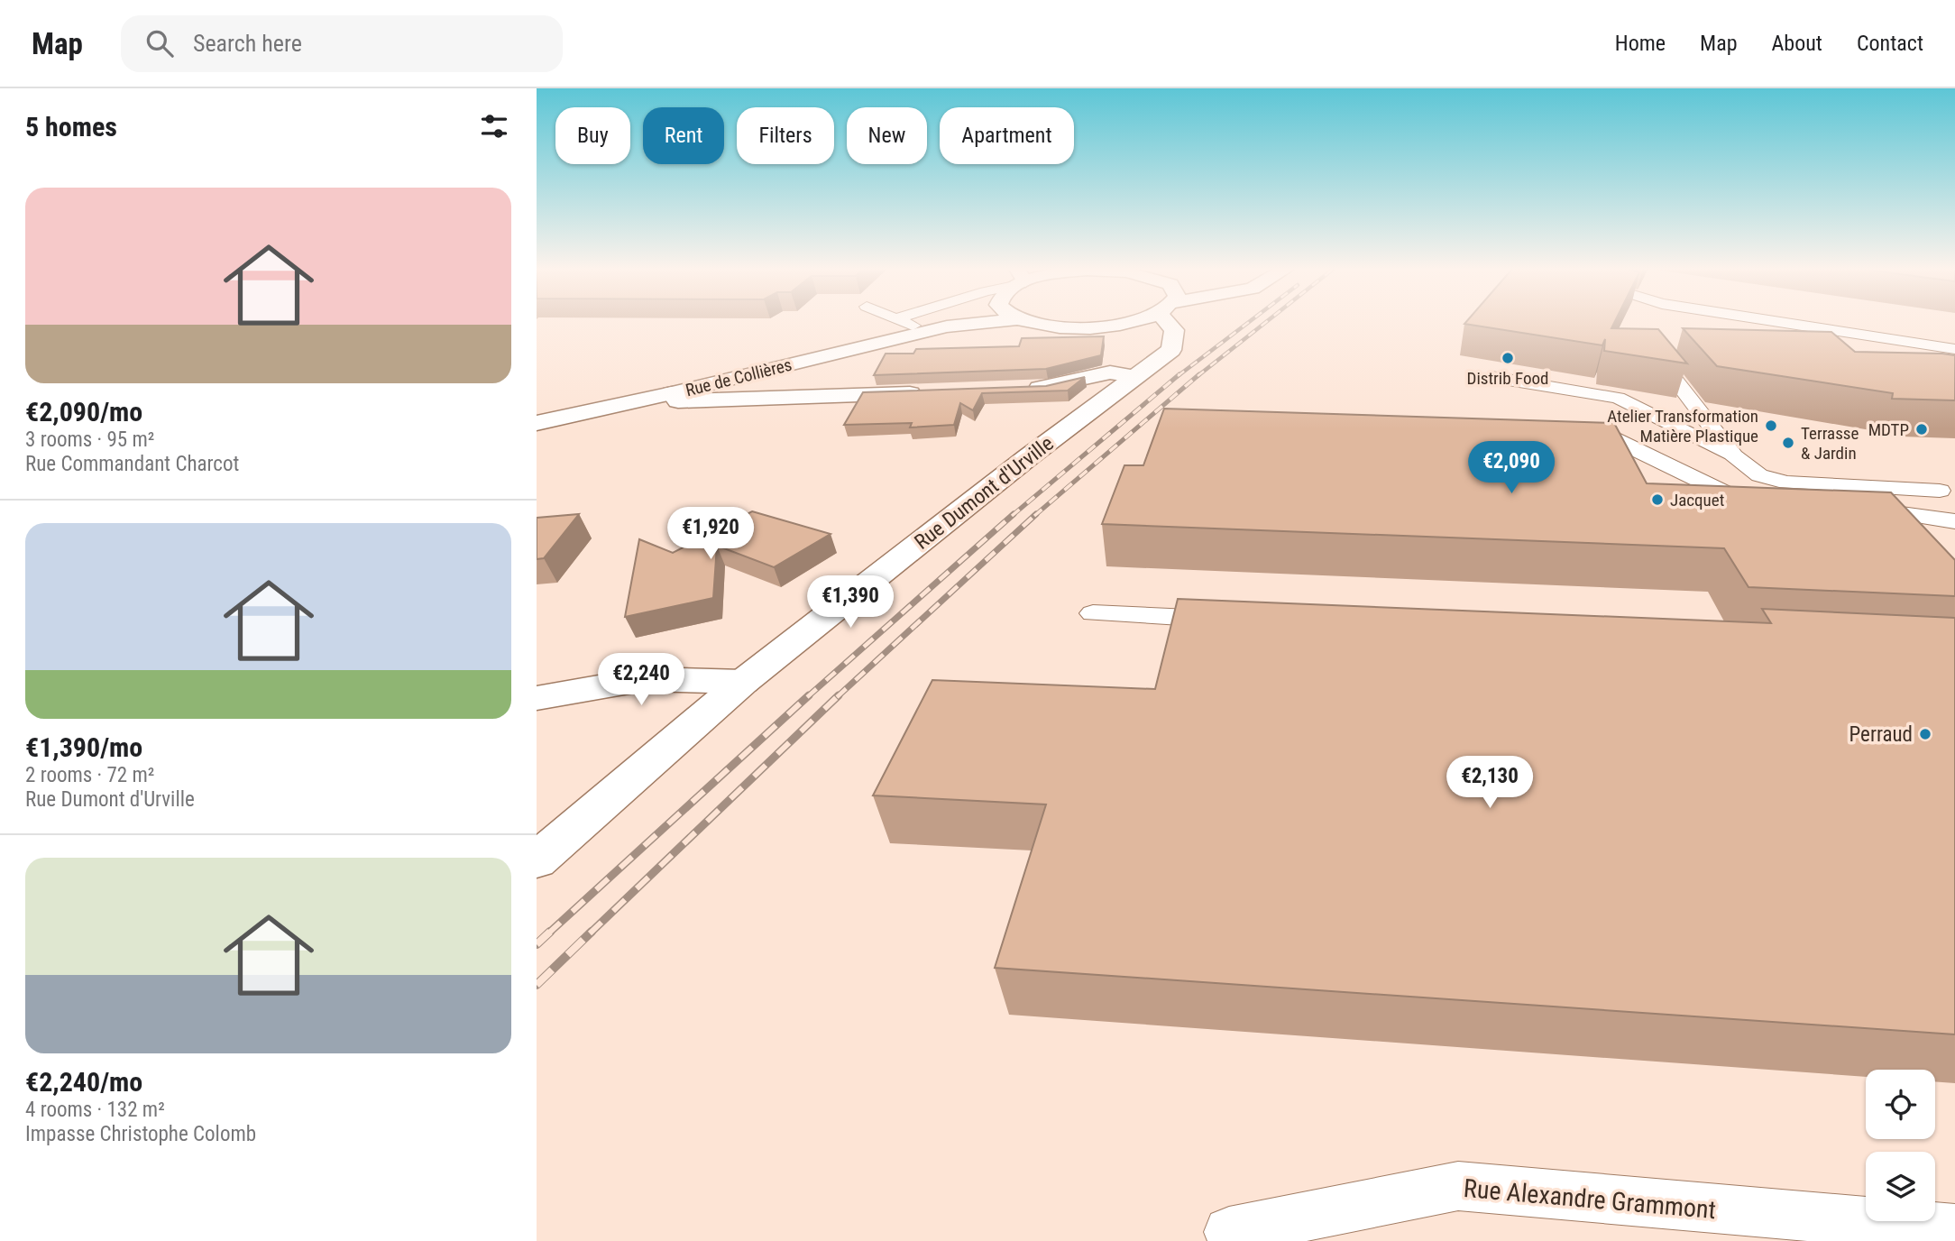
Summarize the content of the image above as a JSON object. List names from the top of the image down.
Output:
{
  "streets": {
    "street": ["Rue de Collières", "Rue Dumont d'Urville"],
    "lane": ["Rue Alexandre Grammont"]
  },
  "places": [
    "Distrib Food",
    "Atelier Transformation Matière Plastique",
    "MDTP",
    "Terrasse & Jardin",
    "Jacquet",
    "Perraud"
  ],
  "page": {
    "header": "Map",
    "search": "Search here",
    "nav": [
      "Home",
      "Map",
      "About",
      "Contact"
    ],
    "heading": "5 homes",
    "chip": [
      "Buy",
      "Rent",
      "Filters",
      "New",
      "Apartment"
    ],
    "list": [
      {
        "name": "€2,090/mo",
        "note": "3 rooms · 95 m² · Rue Commandant Charcot"
      },
      {
        "name": "€1,390/mo",
        "note": "2 rooms · 72 m² · Rue Dumont d'Urville"
      },
      {
        "name": "€2,240/mo",
        "note": "4 rooms · 132 m² · Impasse Christophe Colomb"
      }
    ],
    "price": [
      "€2,090",
      "€1,920",
      "€1,390",
      "€2,240",
      "€2,130"
    ]
  }
}
